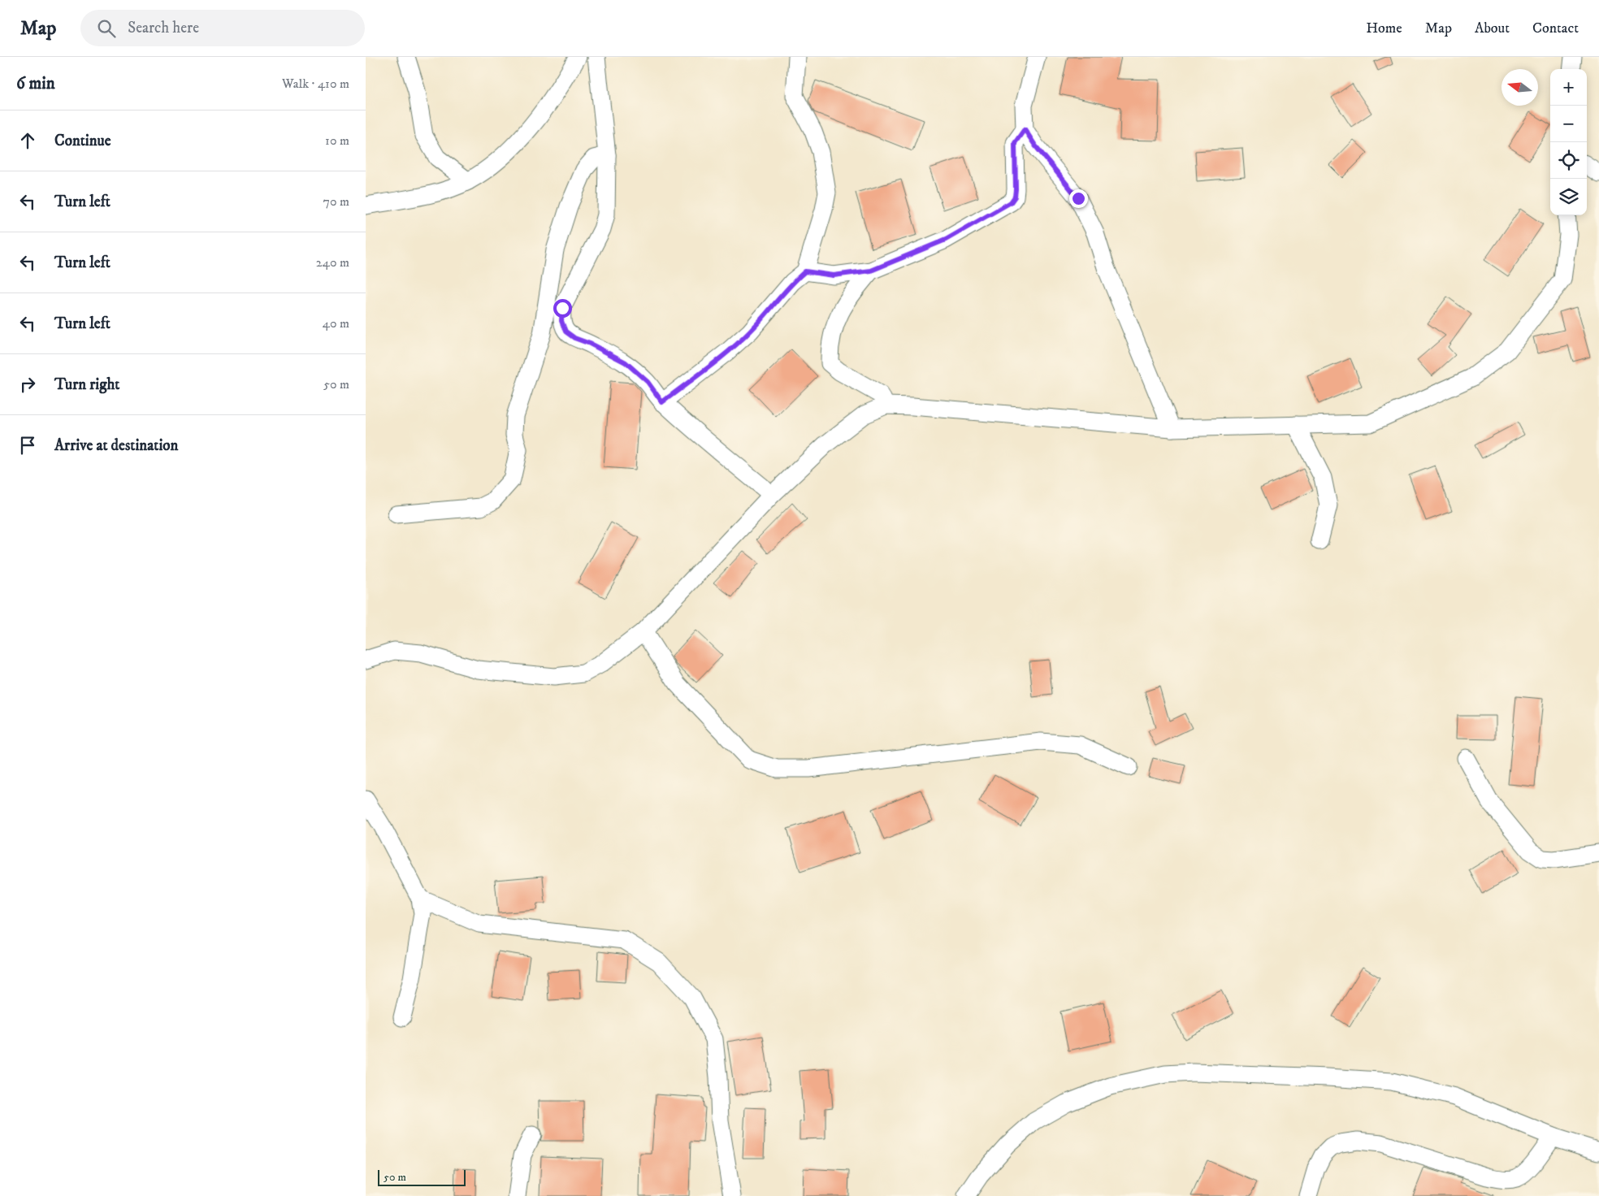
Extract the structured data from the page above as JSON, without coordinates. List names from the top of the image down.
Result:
{
  "scale_bar": "50 m",
  "north": "left",
  "page": {
    "header": "Map",
    "search": "Search here",
    "nav": [
      "Home",
      "Map",
      "About",
      "Contact"
    ],
    "heading": ["6 min", "Walk · 410 m"],
    "map_buttons": ["+", "−"],
    "list": [
      ["Continue", "10 m"],
      ["Turn left", "70 m"],
      ["Turn left", "240 m"],
      ["Turn left", "40 m"],
      ["Turn right", "50 m"],
      "Arrive at destination"
    ],
    "scale": "50 m"
  }
}
